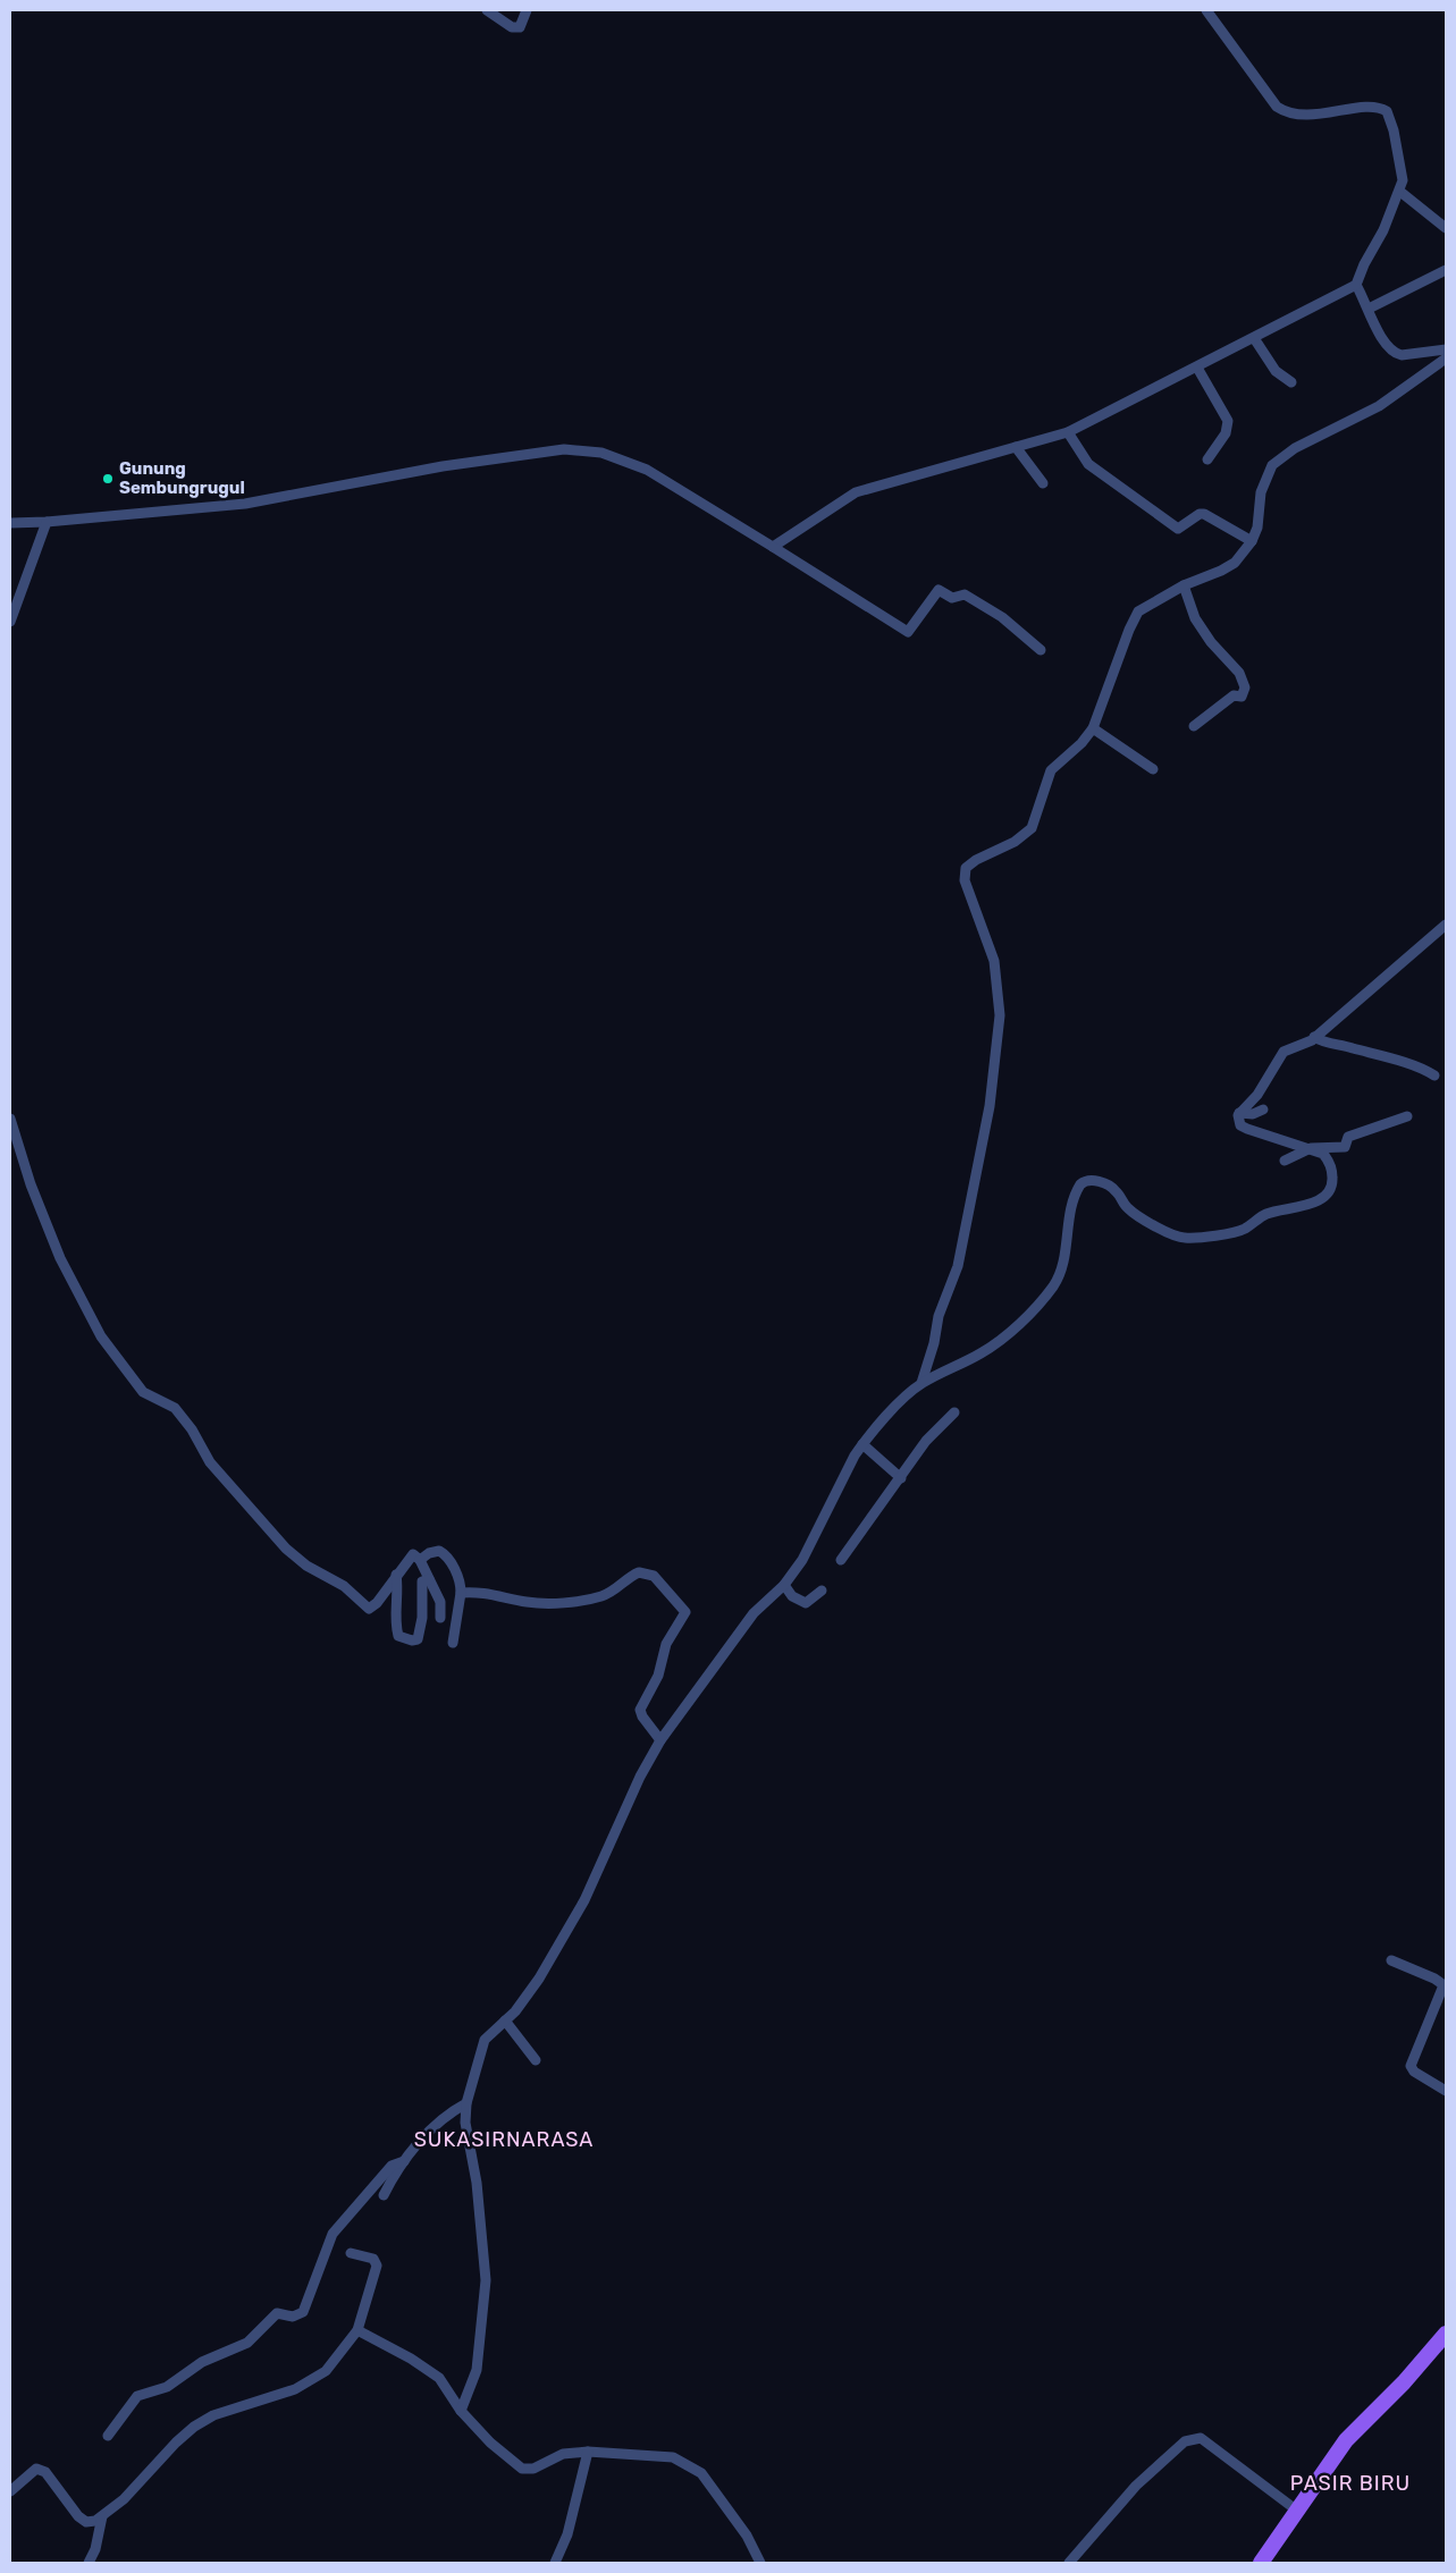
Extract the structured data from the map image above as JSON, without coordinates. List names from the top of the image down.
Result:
{
  "districts": ["SUKASIRNARASA", "PASIR BIRU"],
  "places": ["Gunung Sembungrugul"]
}
